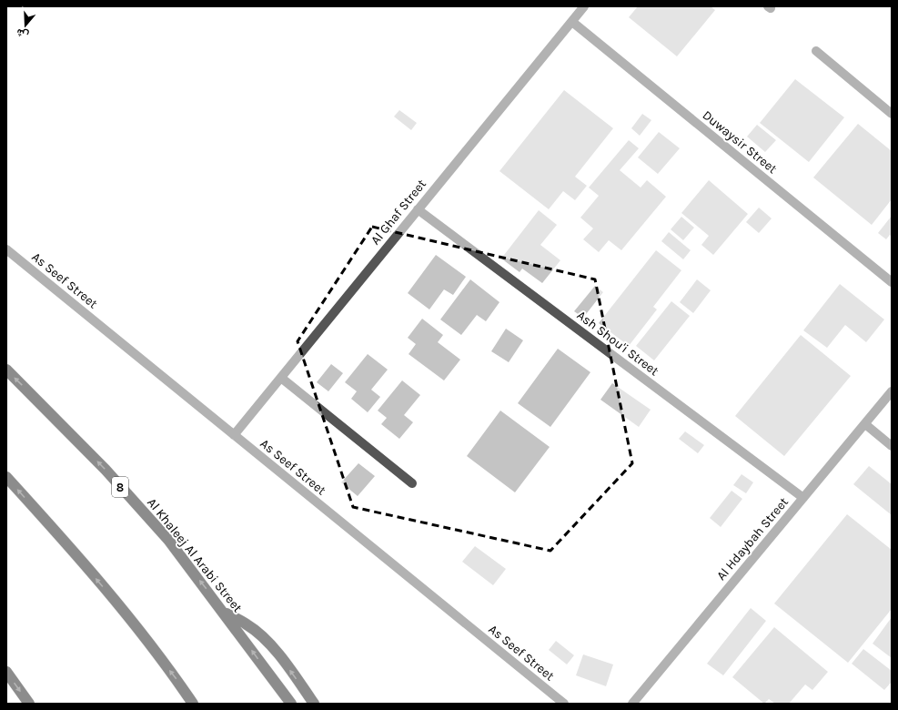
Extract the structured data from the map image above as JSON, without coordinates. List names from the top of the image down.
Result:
{
  "streets": {
    "highway": ["8", "Al Khaleej Al Arabi Street"],
    "street": [
      "Duwaysir Street",
      "Al Ghaf Street",
      "As Seef Street",
      "Ash Shou'i Street",
      "Al Hdaybah Street"
    ]
  },
  "crossings": [
    ["Duwaysir Street", "Al Ghaf Street"],
    ["Al Ghaf Street", "As Seef Street"],
    ["Al Ghaf Street", "Ash Shou'i Street"],
    ["Ash Shou'i Street", "Al Hdaybah Street"]
  ],
  "north": "bottom"
}
